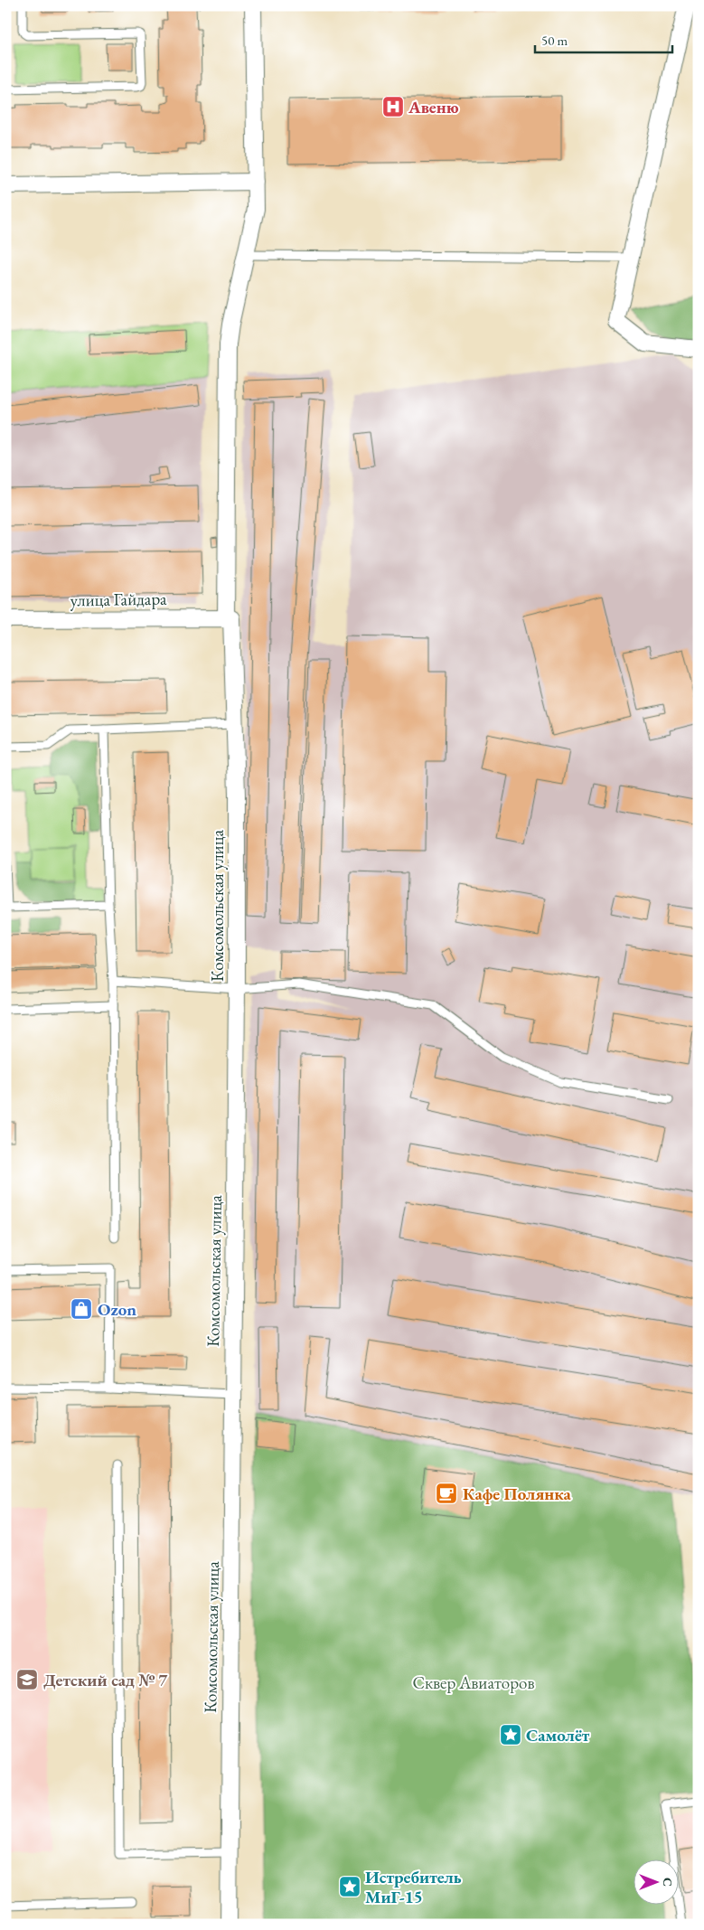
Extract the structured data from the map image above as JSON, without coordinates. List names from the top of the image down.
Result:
{
  "streets": {
    "street": ["улица Гайдара", "Комсомольская улица"]
  },
  "crossings": [
    ["улица Гайдара", "Комсомольская улица"]
  ],
  "parks": ["Сквер Авиаторов"],
  "places": {
    "hospital": ["Авеню"],
    "shop": ["Ozon"],
    "cafe": ["Кафе Полянка"],
    "school or university": ["Детский сад № 7"],
    "place": ["Самолёт", "Истребитель МиГ-15"]
  },
  "scale_bar": "50 m",
  "north": "right"
}
